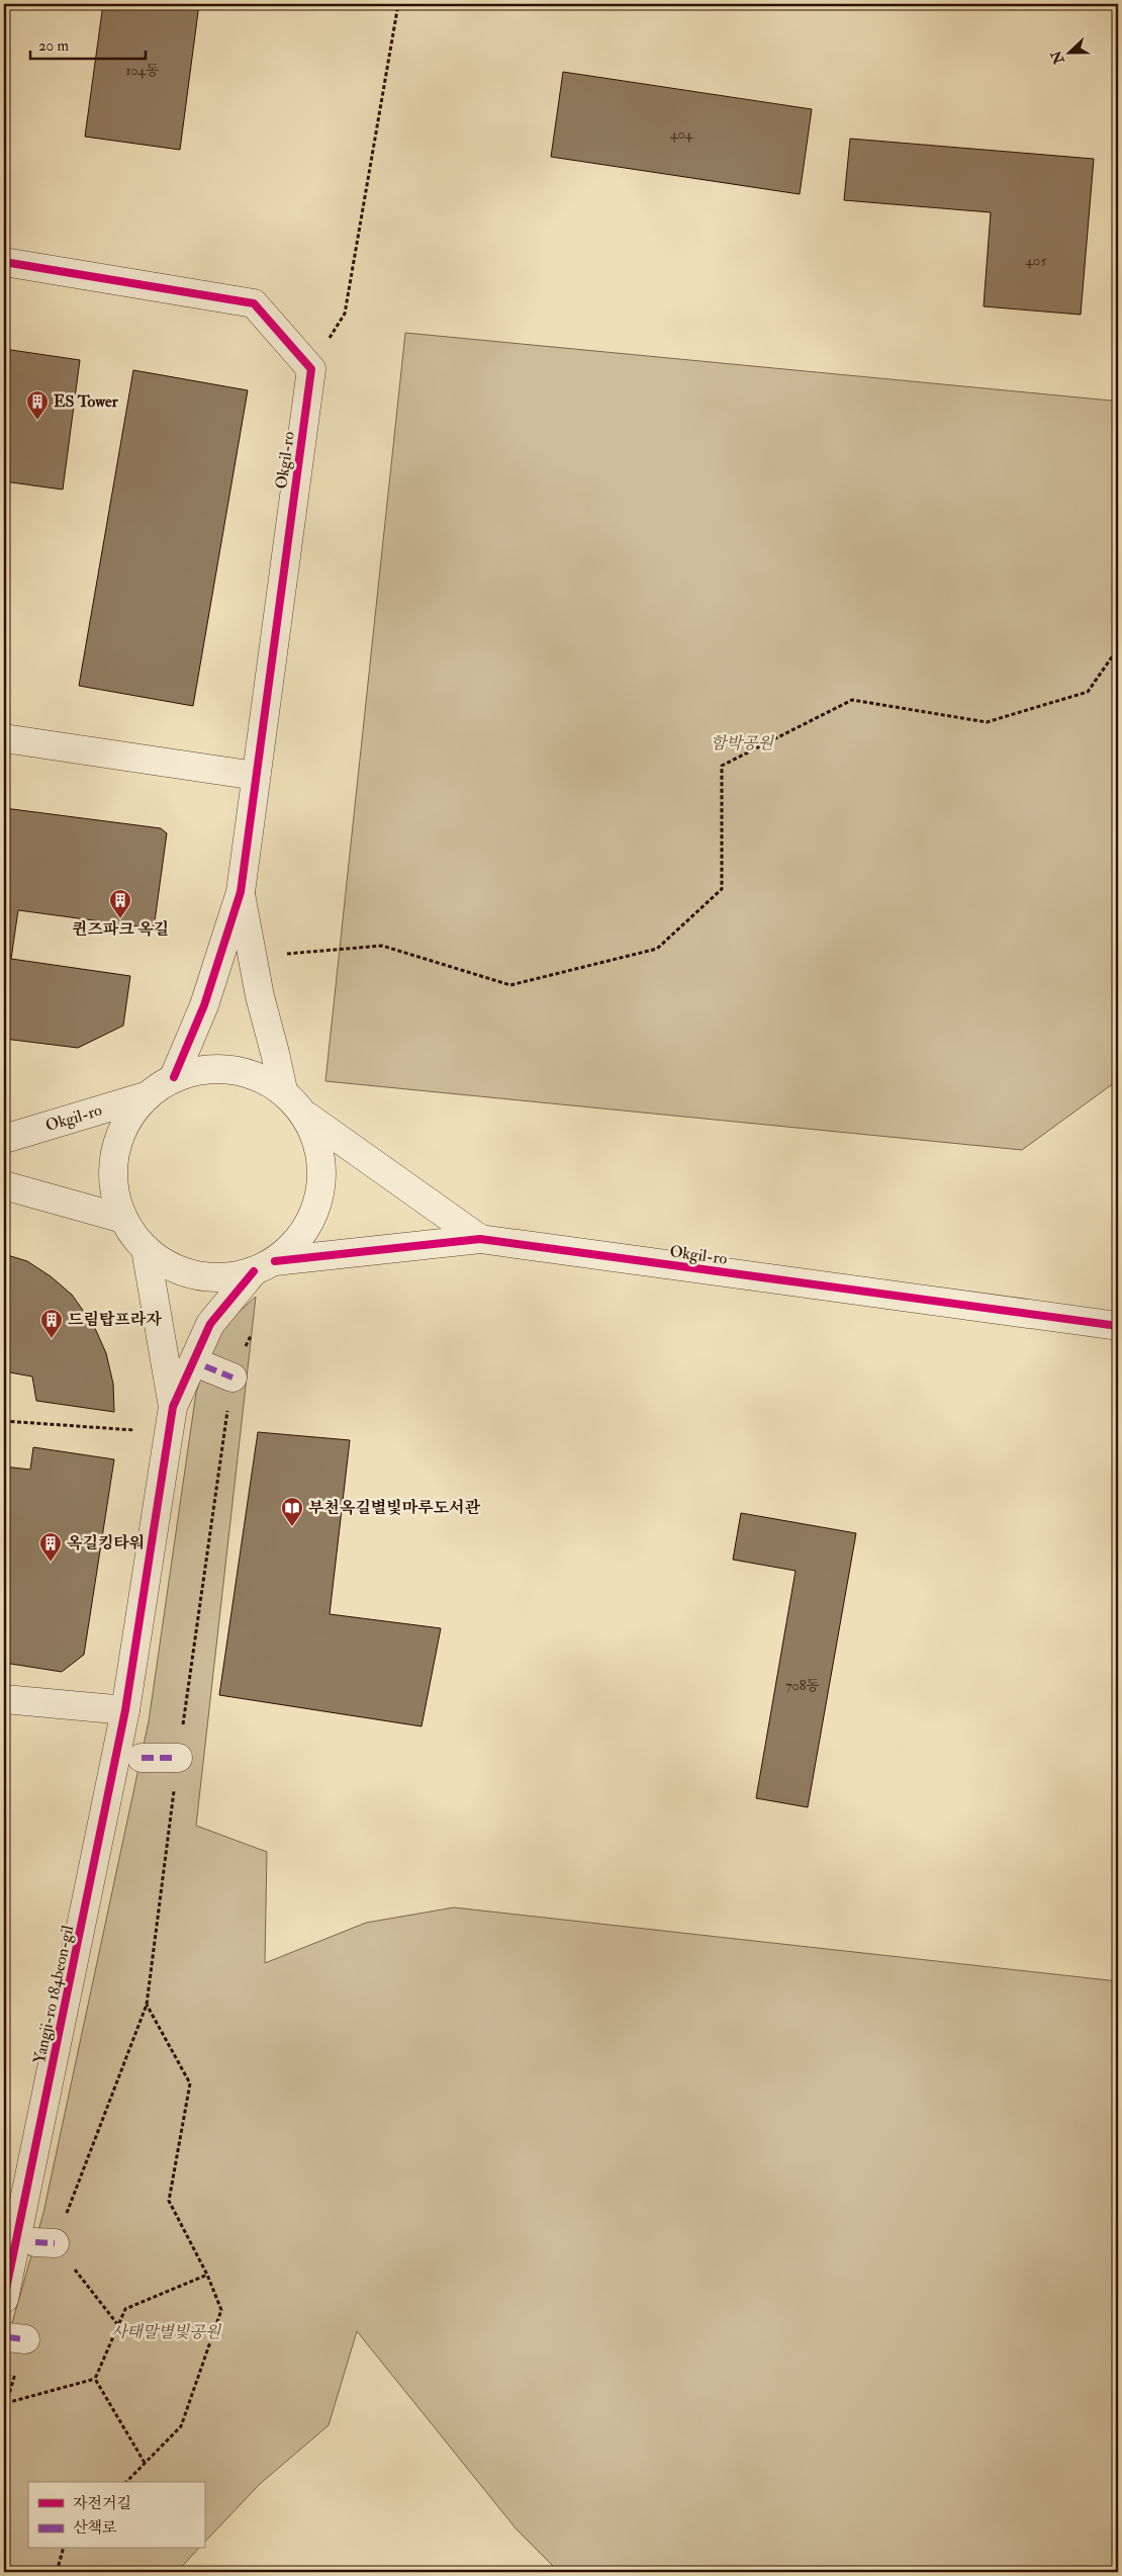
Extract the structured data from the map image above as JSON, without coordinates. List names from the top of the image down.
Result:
{
  "streets": {
    "street": ["Okgil-ro", "Yangji-ro 184beon-gil"]
  },
  "parks": ["함박공원", "사태말별빛공원"],
  "places": {
    "building": [
      "ES Tower",
      "퀸즈파크 옥길",
      "드림탑프라자",
      "옥길킹타워"
    ],
    "library": ["부천옥길별빛마루도서관"]
  },
  "house_numbers": [
    "104동",
    "404",
    "405",
    "708동"
  ],
  "legend": ["자전거길", "산책로"],
  "scale_bar": "20 m",
  "north": "left"
}
